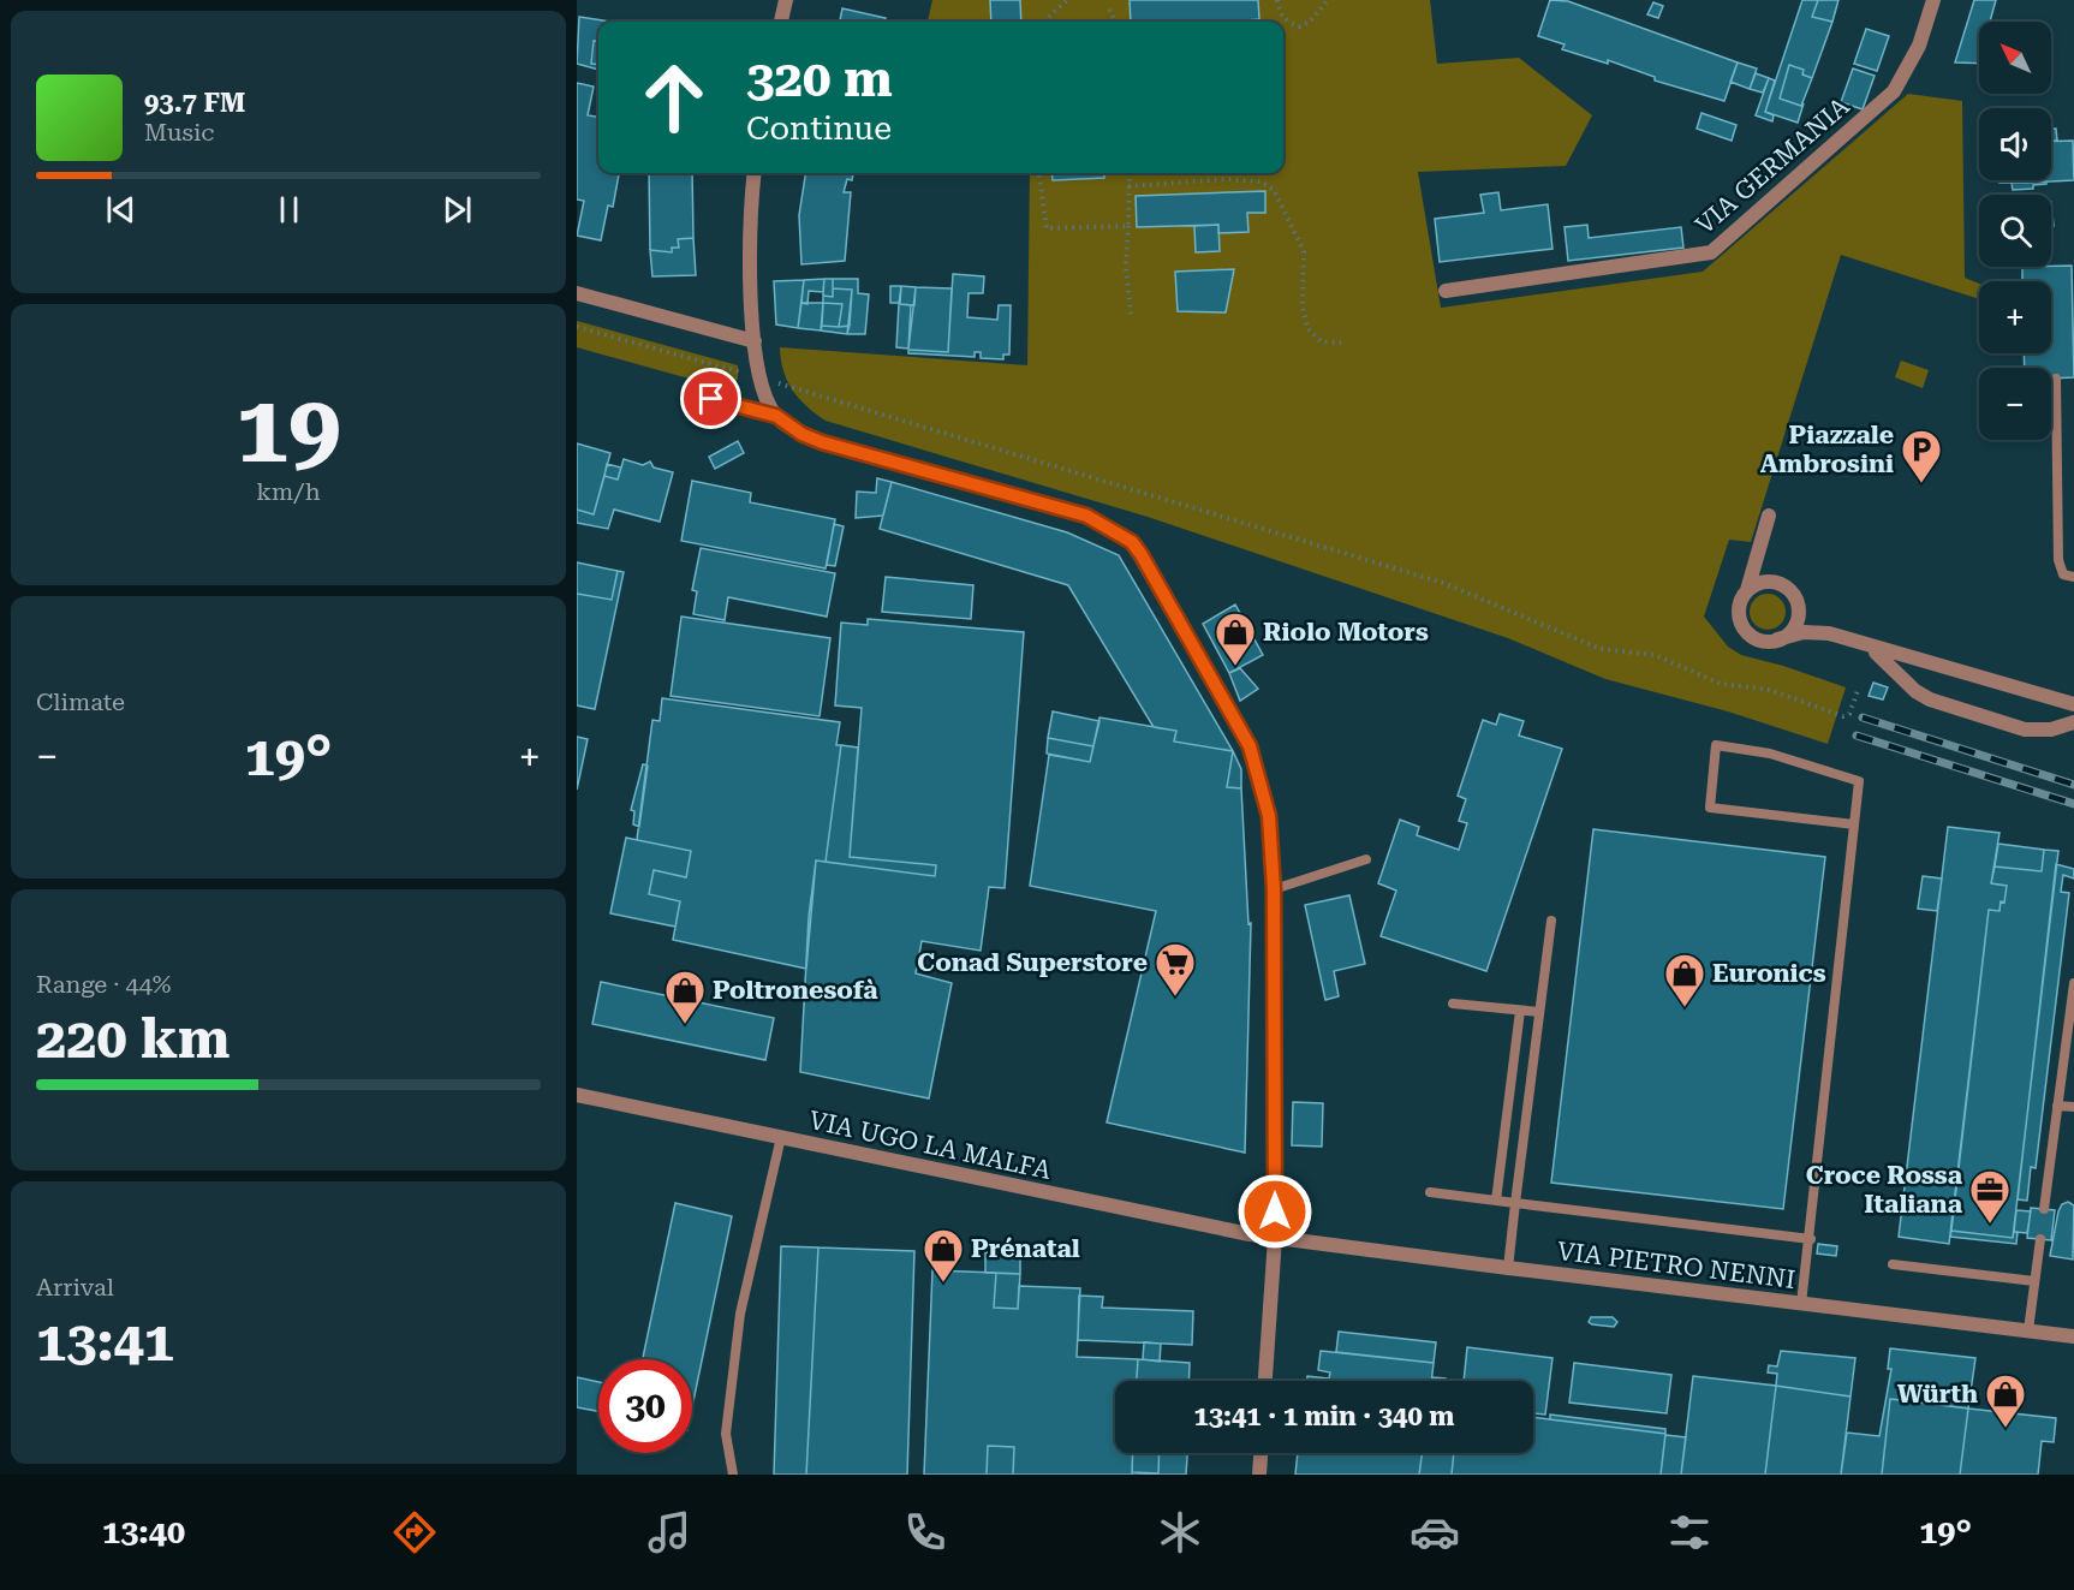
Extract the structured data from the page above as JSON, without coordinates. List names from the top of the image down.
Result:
{
  "streets": {
    "street": ["VIA GERMANIA", "VIA UGO LA MALFA", "VIA PIETRO NENNI"]
  },
  "crossings": [
    ["VIA UGO LA MALFA", "VIA PIETRO NENNI"]
  ],
  "places": {
    "parking": ["Piazzale Ambrosini"],
    "shop": [
      "Riolo Motors",
      "Euronics",
      "Poltronesofà",
      "Prénatal",
      "Würth"
    ],
    "supermarket": ["Conad Superstore"],
    "office": ["Croce Rossa Italiana"]
  },
  "north": "top left",
  "page": {
    "map_buttons": ["+", "−"],
    "turn": ["320 m", "Continue"],
    "song": ["93.7 FM", "Music"],
    "tile": [
      ["19", "km/h"],
      "Climate",
      ["Range · 44%", "220 km"],
      ["Arrival", "13:41"]
    ],
    "heat": ["−", "19°", "+"],
    "limit": "30",
    "trip": "13:41 · 1 min · 340 m",
    "tabs": ["13:40", "19°"]
  }
}
